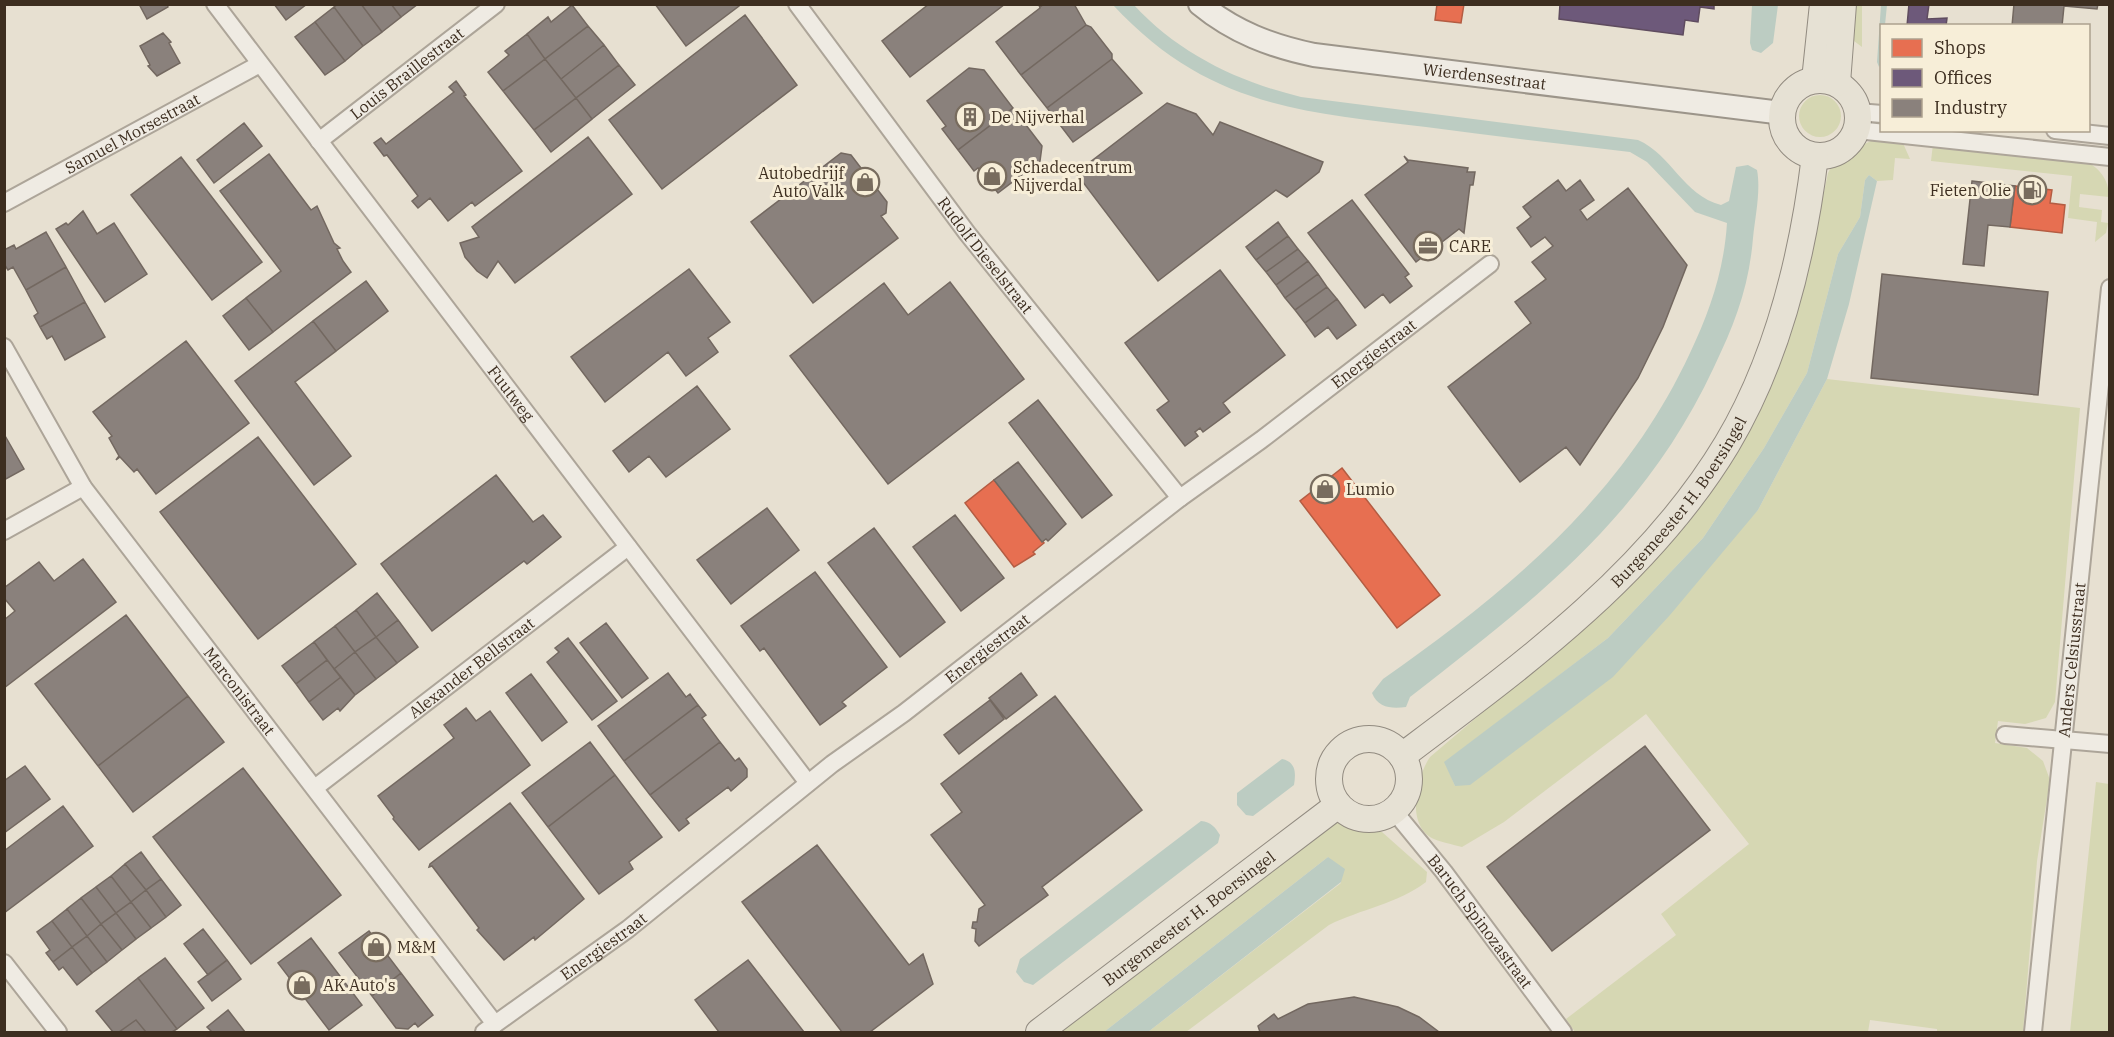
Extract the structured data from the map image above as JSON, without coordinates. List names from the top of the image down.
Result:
{
  "streets": {
    "main road": ["Burgemeester H. Boersingel"],
    "street": [
      "Louis Braillestraat",
      "Wierdensestraat",
      "Samuel Morsestraat",
      "Rudolf Dieselstraat",
      "Energiestraat",
      "Fuutweg",
      "Anders Celsiusstraat",
      "Alexander Bellstraat",
      "Marconistraat",
      "Baruch Spinozastraat"
    ]
  },
  "crossings": [
    ["Louis Braillestraat", "Fuutweg"],
    ["Wierdensestraat", "Burgemeester H. Boersingel"],
    ["Samuel Morsestraat", "Fuutweg"],
    ["Rudolf Dieselstraat", "Energiestraat"],
    ["Energiestraat", "Fuutweg"],
    ["Energiestraat", "Marconistraat"],
    ["Fuutweg", "Alexander Bellstraat"],
    ["Burgemeester H. Boersingel", "Baruch Spinozastraat"],
    ["Alexander Bellstraat", "Marconistraat"]
  ],
  "places": {
    "building": ["De Nijverhal"],
    "shop": [
      "Schadecentrum Nijverdal",
      "Autobedrijf Auto Valk",
      "Lumio",
      "M&M",
      "AK Auto's"
    ],
    "fuel station": ["Fieten Olie"],
    "office": ["CARE"]
  },
  "legend": ["Shops", "Offices", "Industry"]
}
